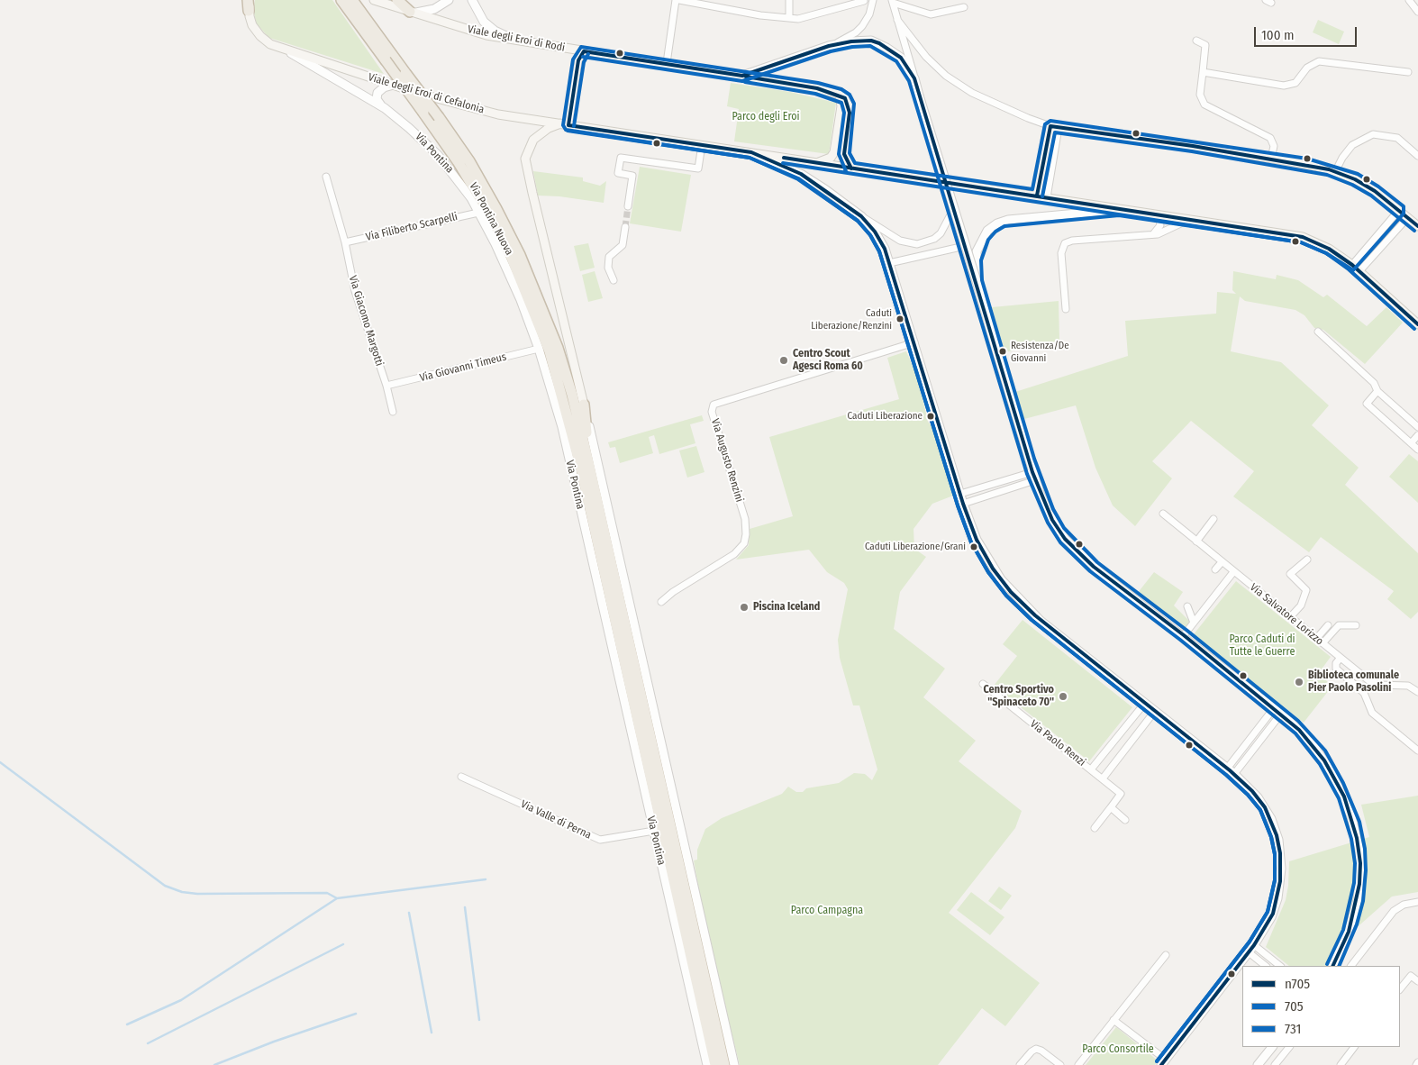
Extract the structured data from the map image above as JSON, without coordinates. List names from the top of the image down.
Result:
{
  "streets": {
    "highway": ["Via Pontina", "Via Pontina Nuova"],
    "main road": ["Viale degli Eroi di Rodi", "Viale degli Eroi di Cefalonia"],
    "street": [
      "Via Filiberto Scarpelli",
      "Via Giacomo Margotti",
      "Via Giovanni Timeus",
      "Via Augusto Renzini",
      "Via Salvatore Lorizzo",
      "Via Paolo Renzi",
      "Via Valle di Perna"
    ]
  },
  "crossings": [
    ["Viale degli Eroi di Cefalonia", "Via Pontina"],
    ["Via Pontina", "Via Pontina Nuova"],
    ["Via Pontina", "Via Filiberto Scarpelli"],
    ["Via Pontina", "Via Giovanni Timeus"],
    ["Via Pontina", "Via Valle di Perna"],
    ["Via Filiberto Scarpelli", "Via Giacomo Margotti"],
    ["Via Giacomo Margotti", "Via Giovanni Timeus"]
  ],
  "parks": [
    "Parco degli Eroi",
    "Parco Caduti di Tutte le Guerre",
    "Parco Campagna",
    "Parco Consortile"
  ],
  "places": [
    "Caduti Liberazione/Renzini",
    "Resistenza/De Giovanni",
    "Centro Scout Agesci Roma 60",
    "Caduti Liberazione",
    "Caduti Liberazione/Grani",
    "Piscina Iceland",
    "Biblioteca comunale Pier Paolo Pasolini",
    "Centro Sportivo \"Spinaceto 70\""
  ],
  "lines": ["transit line n705", "transit line 705", "transit line 731"],
  "legend": ["n705", "705", "731"],
  "scale_bar": "100 m"
}
